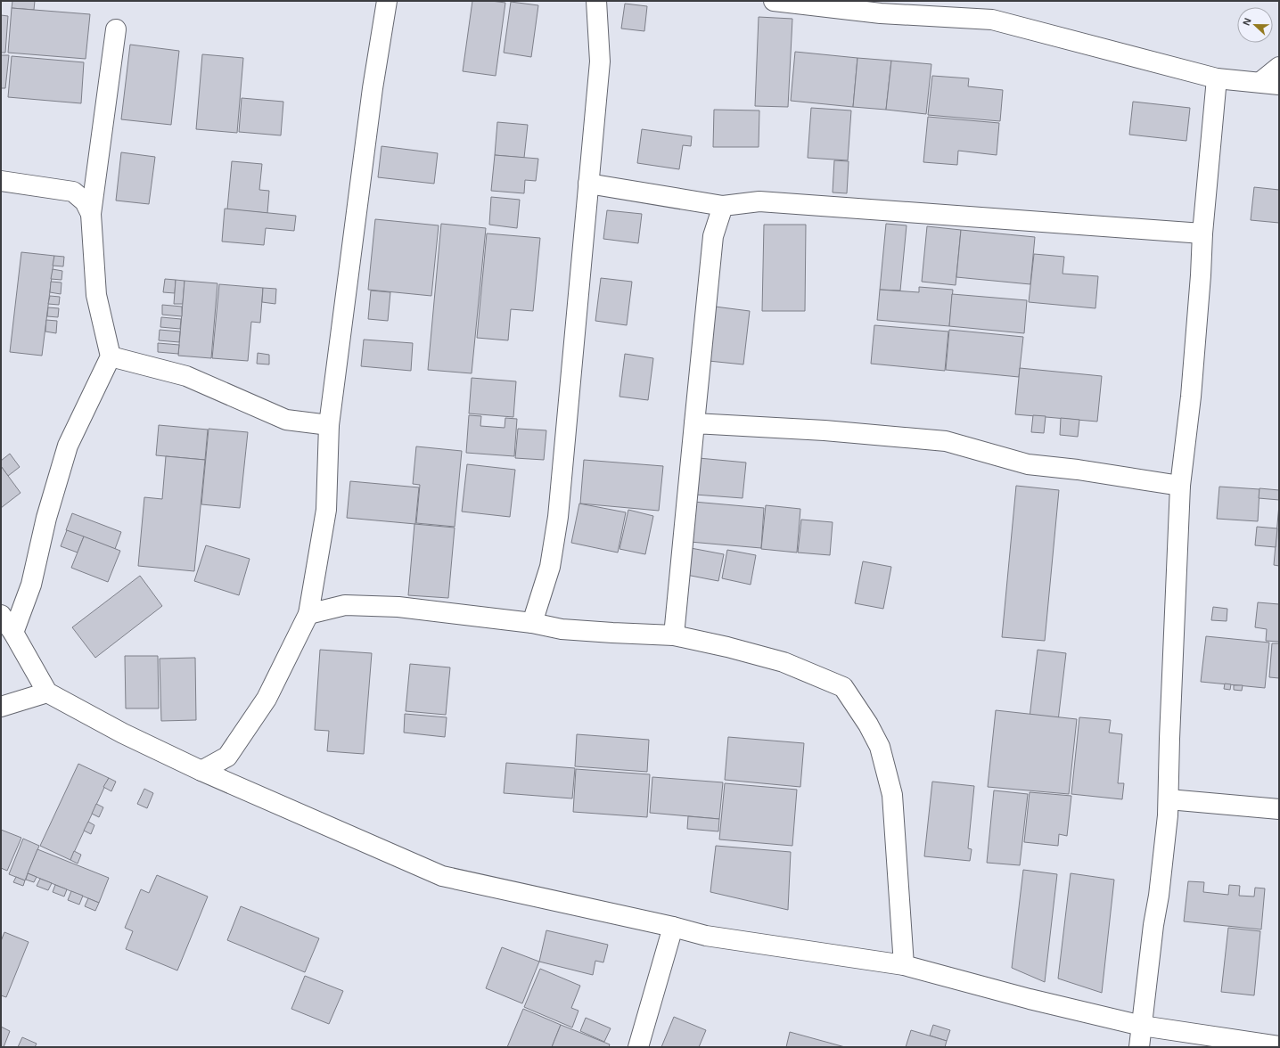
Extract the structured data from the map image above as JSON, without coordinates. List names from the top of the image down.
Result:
{
  "north": "left"
}
